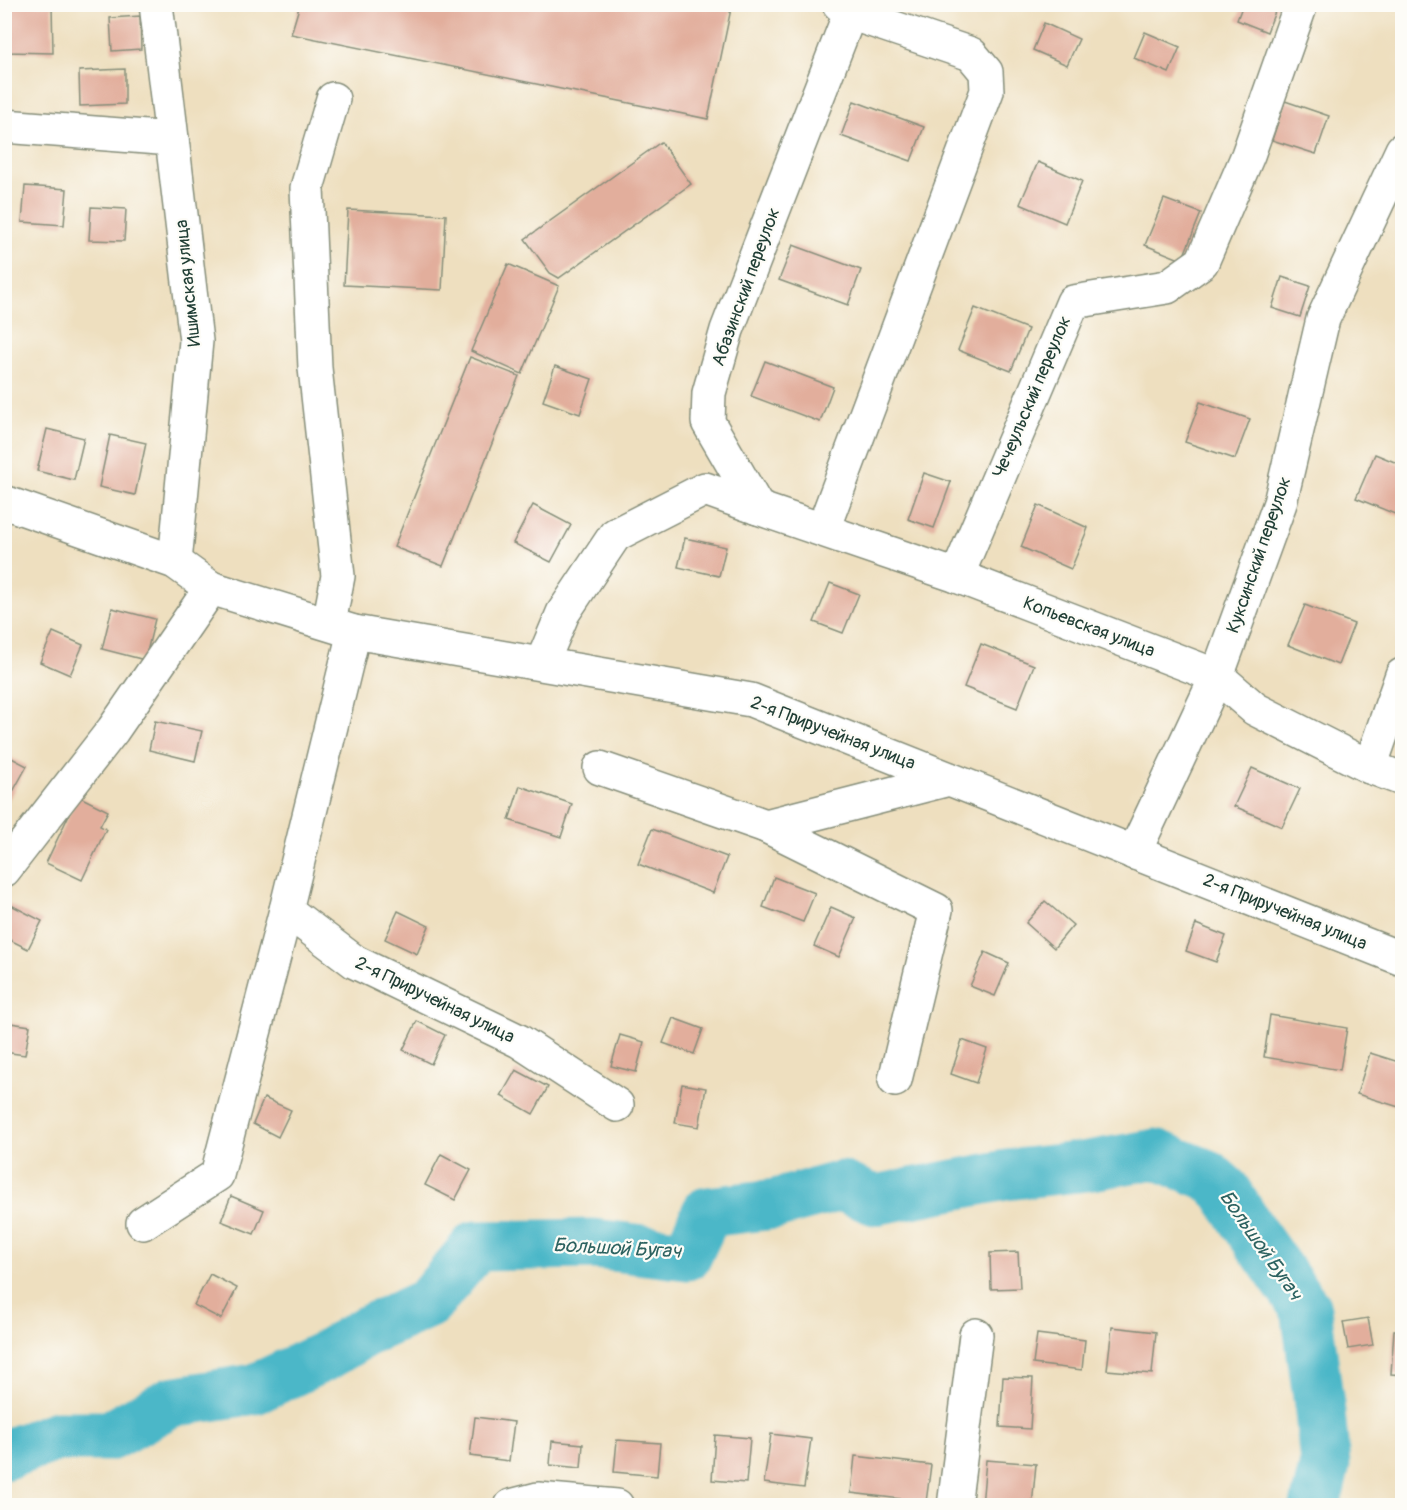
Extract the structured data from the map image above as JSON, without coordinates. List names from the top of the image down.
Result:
{
  "streets": {
    "street": [
      "Ишимская улица",
      "Абазинский переулок",
      "Чечеульский переулок",
      "Куксинский переулок",
      "Копьевская улица",
      "2-я Приручейная улица"
    ]
  },
  "crossings": [
    ["Ишимская улица", "2-я Приручейная улица"],
    ["Абазинский переулок", "Копьевская улица"],
    ["Чечеульский переулок", "Копьевская улица"],
    ["Куксинский переулок", "Копьевская улица"],
    ["Куксинский переулок", "2-я Приручейная улица"]
  ],
  "water": ["Большой Бугач"]
}
